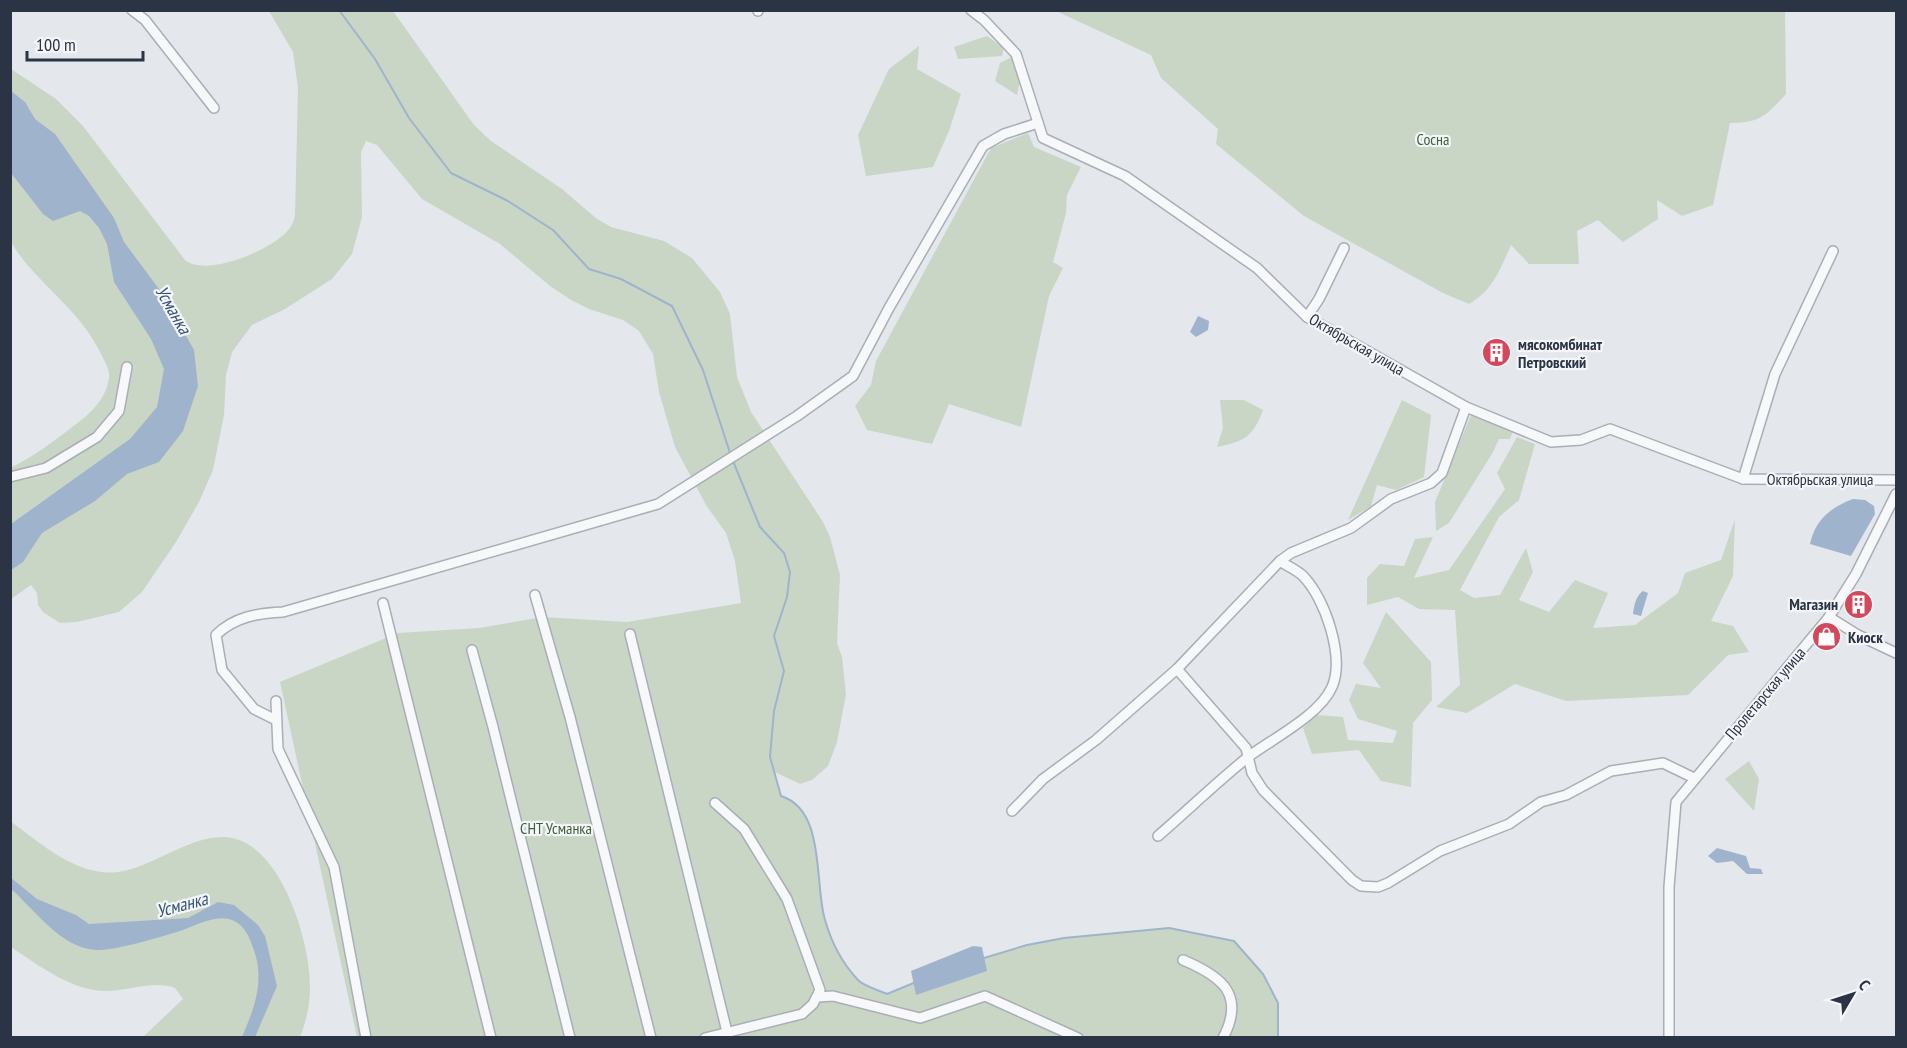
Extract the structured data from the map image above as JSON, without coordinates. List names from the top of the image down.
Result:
{
  "streets": {
    "street": ["Октябрьская улица", "Пролетарская улица"]
  },
  "water": ["Усманка"],
  "parks": ["Сосна", "СНТ Усманка"],
  "places": {
    "building": ["мясокомбинат Петровский", "Магазин"],
    "shop": ["Киоск"]
  },
  "scale_bar": "100 m",
  "north": "top right"
}
